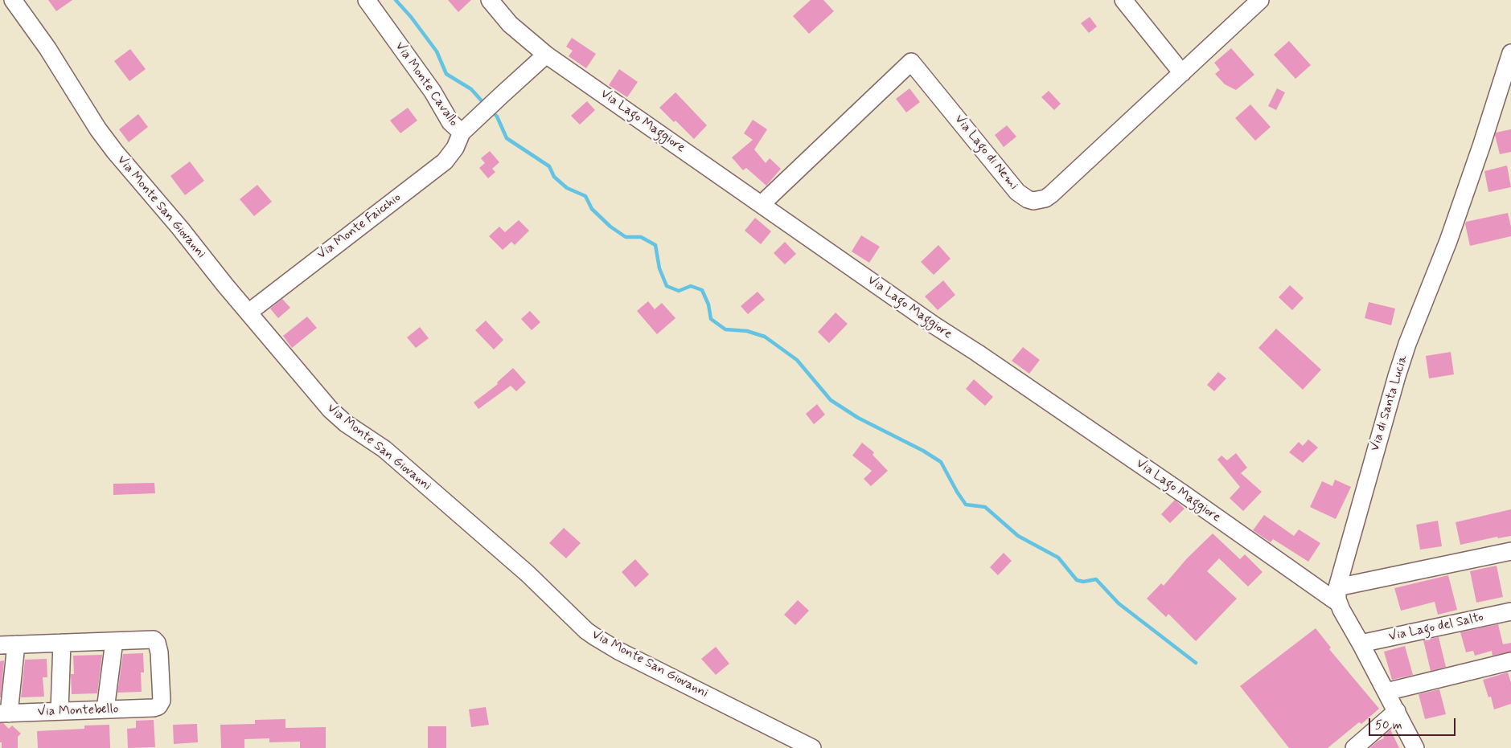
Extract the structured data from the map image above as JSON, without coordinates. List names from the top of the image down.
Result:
{
  "streets": {
    "street": [
      "Via Monte Cavallo",
      "Via Lago Maggiore",
      "Via Lago di Nemi",
      "Via Monte San Giovanni",
      "Via Monte Faicchio",
      "Via di Santa Lucia",
      "Via Lago del Salto",
      "Via Montebello"
    ]
  },
  "crossings": [
    ["Via Monte Cavallo", "Via Lago Maggiore"],
    ["Via Monte Cavallo", "Via Monte Faicchio"],
    ["Via Lago Maggiore", "Via Lago di Nemi"],
    ["Via Lago Maggiore", "Via di Santa Lucia"],
    ["Via Monte San Giovanni", "Via Monte Faicchio"]
  ],
  "scale_bar": "50 m"
}
